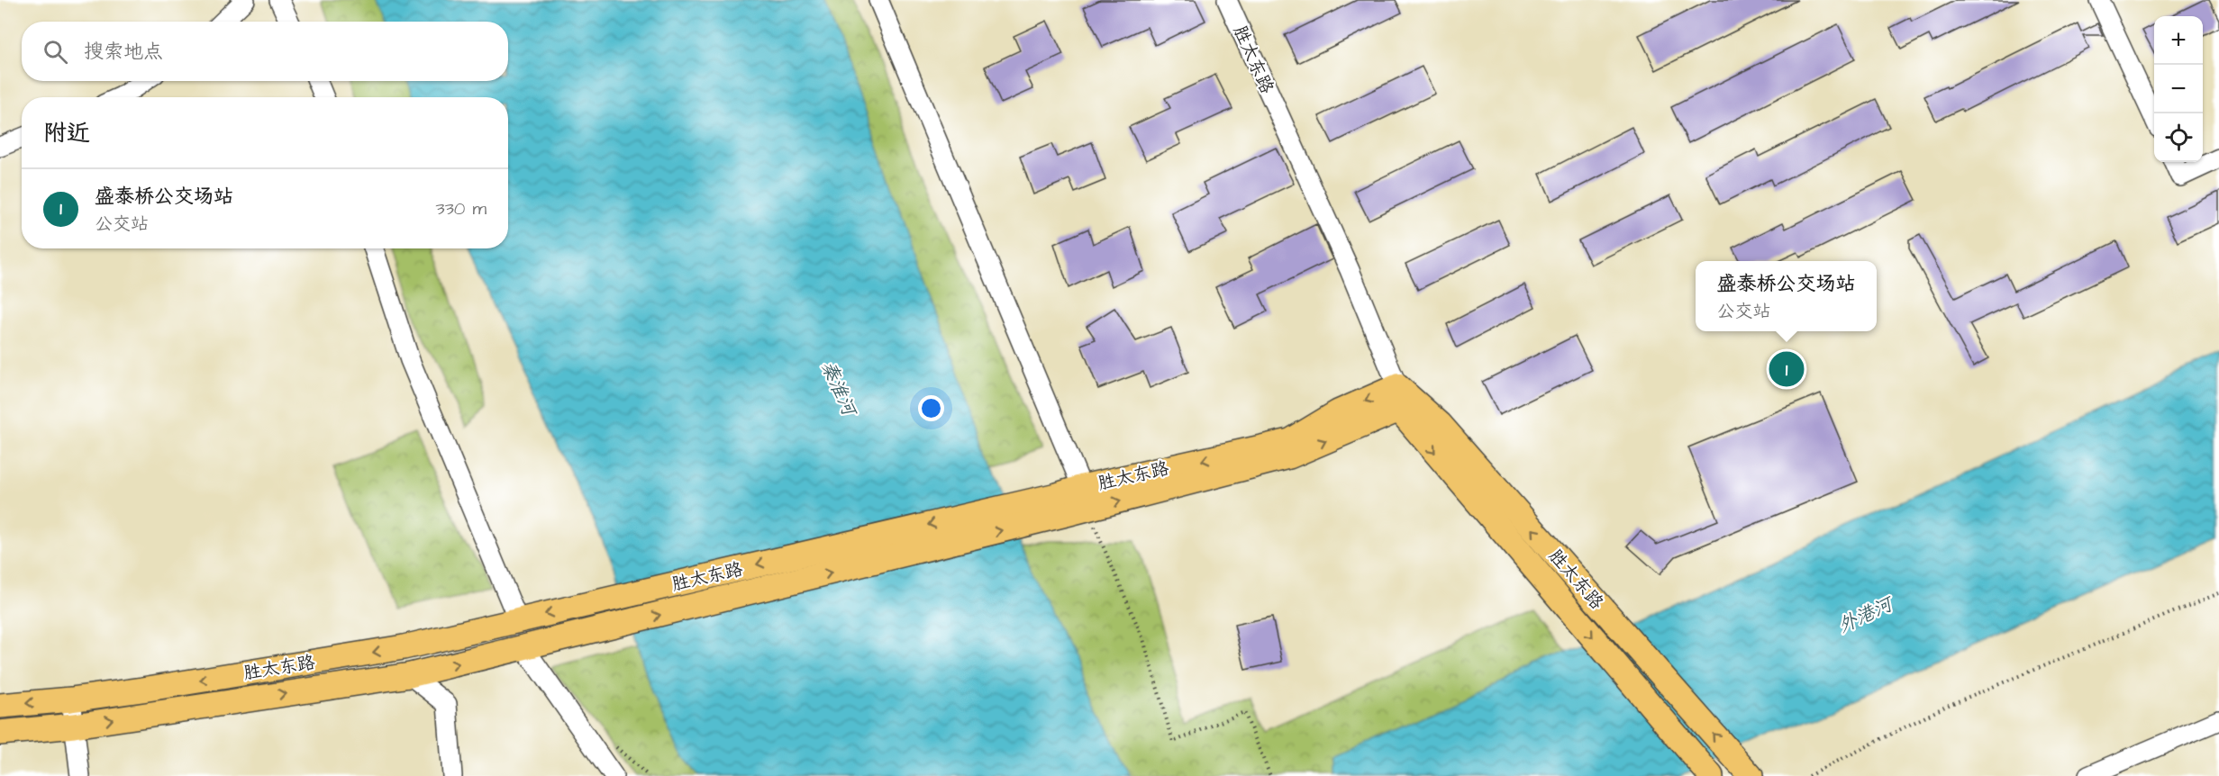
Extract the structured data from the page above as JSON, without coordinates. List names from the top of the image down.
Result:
{
  "streets": {
    "main road": ["胜太东路"]
  },
  "water": ["秦淮河", "外港河"],
  "page": {
    "map_buttons": ["+", "−"],
    "search": "搜索地点",
    "heading": "附近",
    "list": [
      {
        "mark": "1",
        "name": "盛泰桥公交场站",
        "note": "公交站",
        "value": "330 m"
      }
    ],
    "popup": ["盛泰桥公交场站", "公交站"],
    "pins": "1"
  }
}
